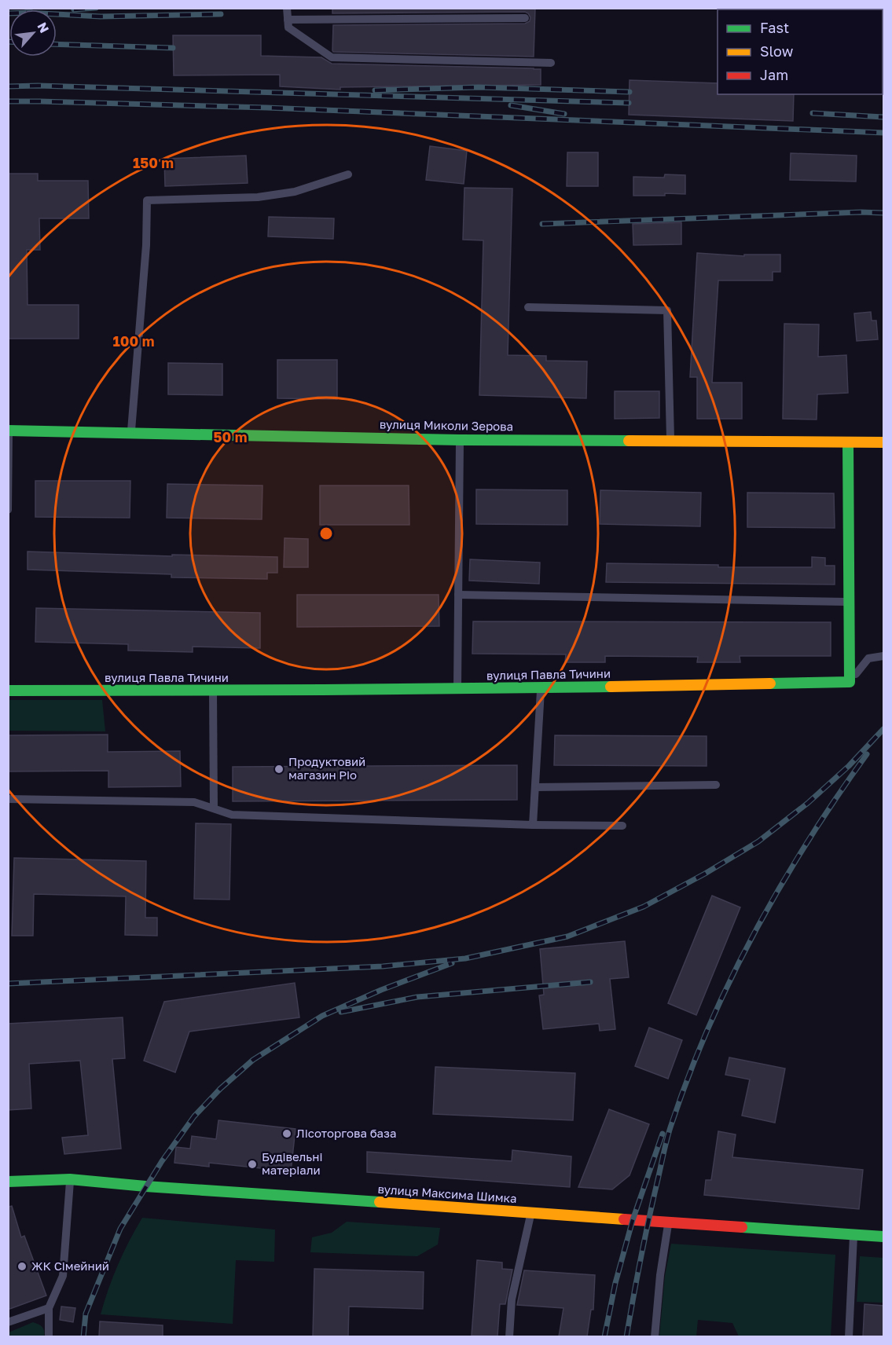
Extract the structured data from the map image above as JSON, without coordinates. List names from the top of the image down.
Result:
{
  "streets": {
    "street": ["вулиця Миколи Зерова", "вулиця Павла Тичини", "вулиця Максима Шимка"]
  },
  "places": [
    "Продуктовий магазин Ріо",
    "Лісоторгова база",
    "Будівельні матеріали",
    "ЖК Сімейний"
  ],
  "legend": ["Fast", "Slow", "Jam"],
  "north": "top right",
  "rings": ["150 m", "100 m", "50 m"]
}
